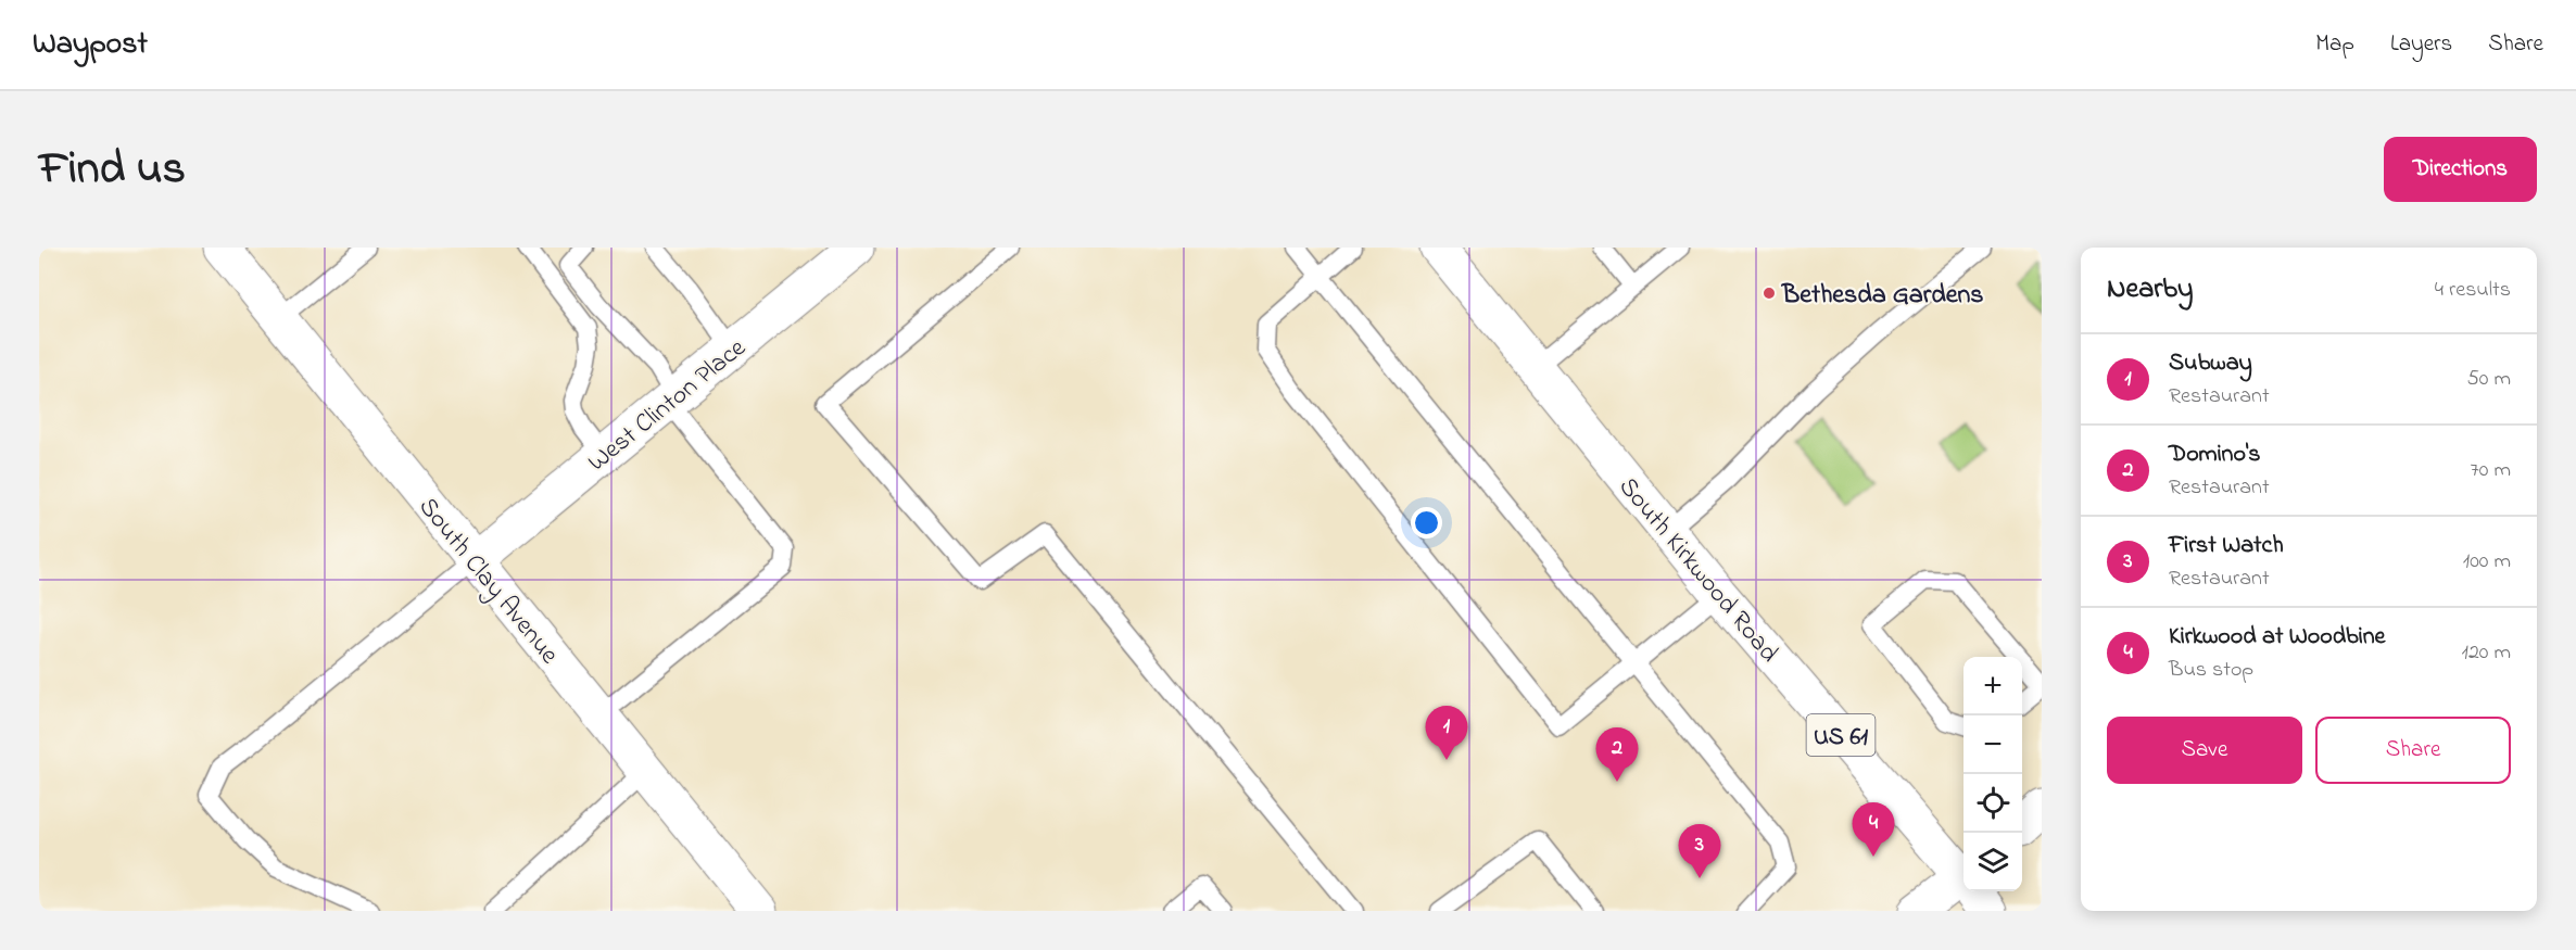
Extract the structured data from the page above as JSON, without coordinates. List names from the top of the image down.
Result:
{
  "streets": {
    "street": [
      "West Clinton Place",
      "South Kirkwood Road",
      "South Clay Avenue",
      "US 61"
    ]
  },
  "crossings": [
    ["West Clinton Place", "South Clay Avenue"]
  ],
  "places": ["Bethesda Gardens"],
  "page": {
    "header": "Waypost",
    "nav": ["Map", "Layers", "Share"],
    "title": "Find us",
    "buttons": [
      "Directions",
      ["Save", "Share"]
    ],
    "heading": ["Nearby", "4 results"],
    "list": [
      {
        "mark": "1",
        "name": "Subway",
        "note": "Restaurant",
        "value": "50 m"
      },
      {
        "mark": "2",
        "name": "Domino's",
        "note": "Restaurant",
        "value": "70 m"
      },
      {
        "mark": "3",
        "name": "First Watch",
        "note": "Restaurant",
        "value": "100 m"
      },
      {
        "mark": "4",
        "name": "Kirkwood at Woodbine",
        "note": "Bus stop",
        "value": "120 m"
      }
    ],
    "map_buttons": ["+", "−"],
    "pins": [
      "1",
      "2",
      "4",
      "3"
    ]
  }
}
